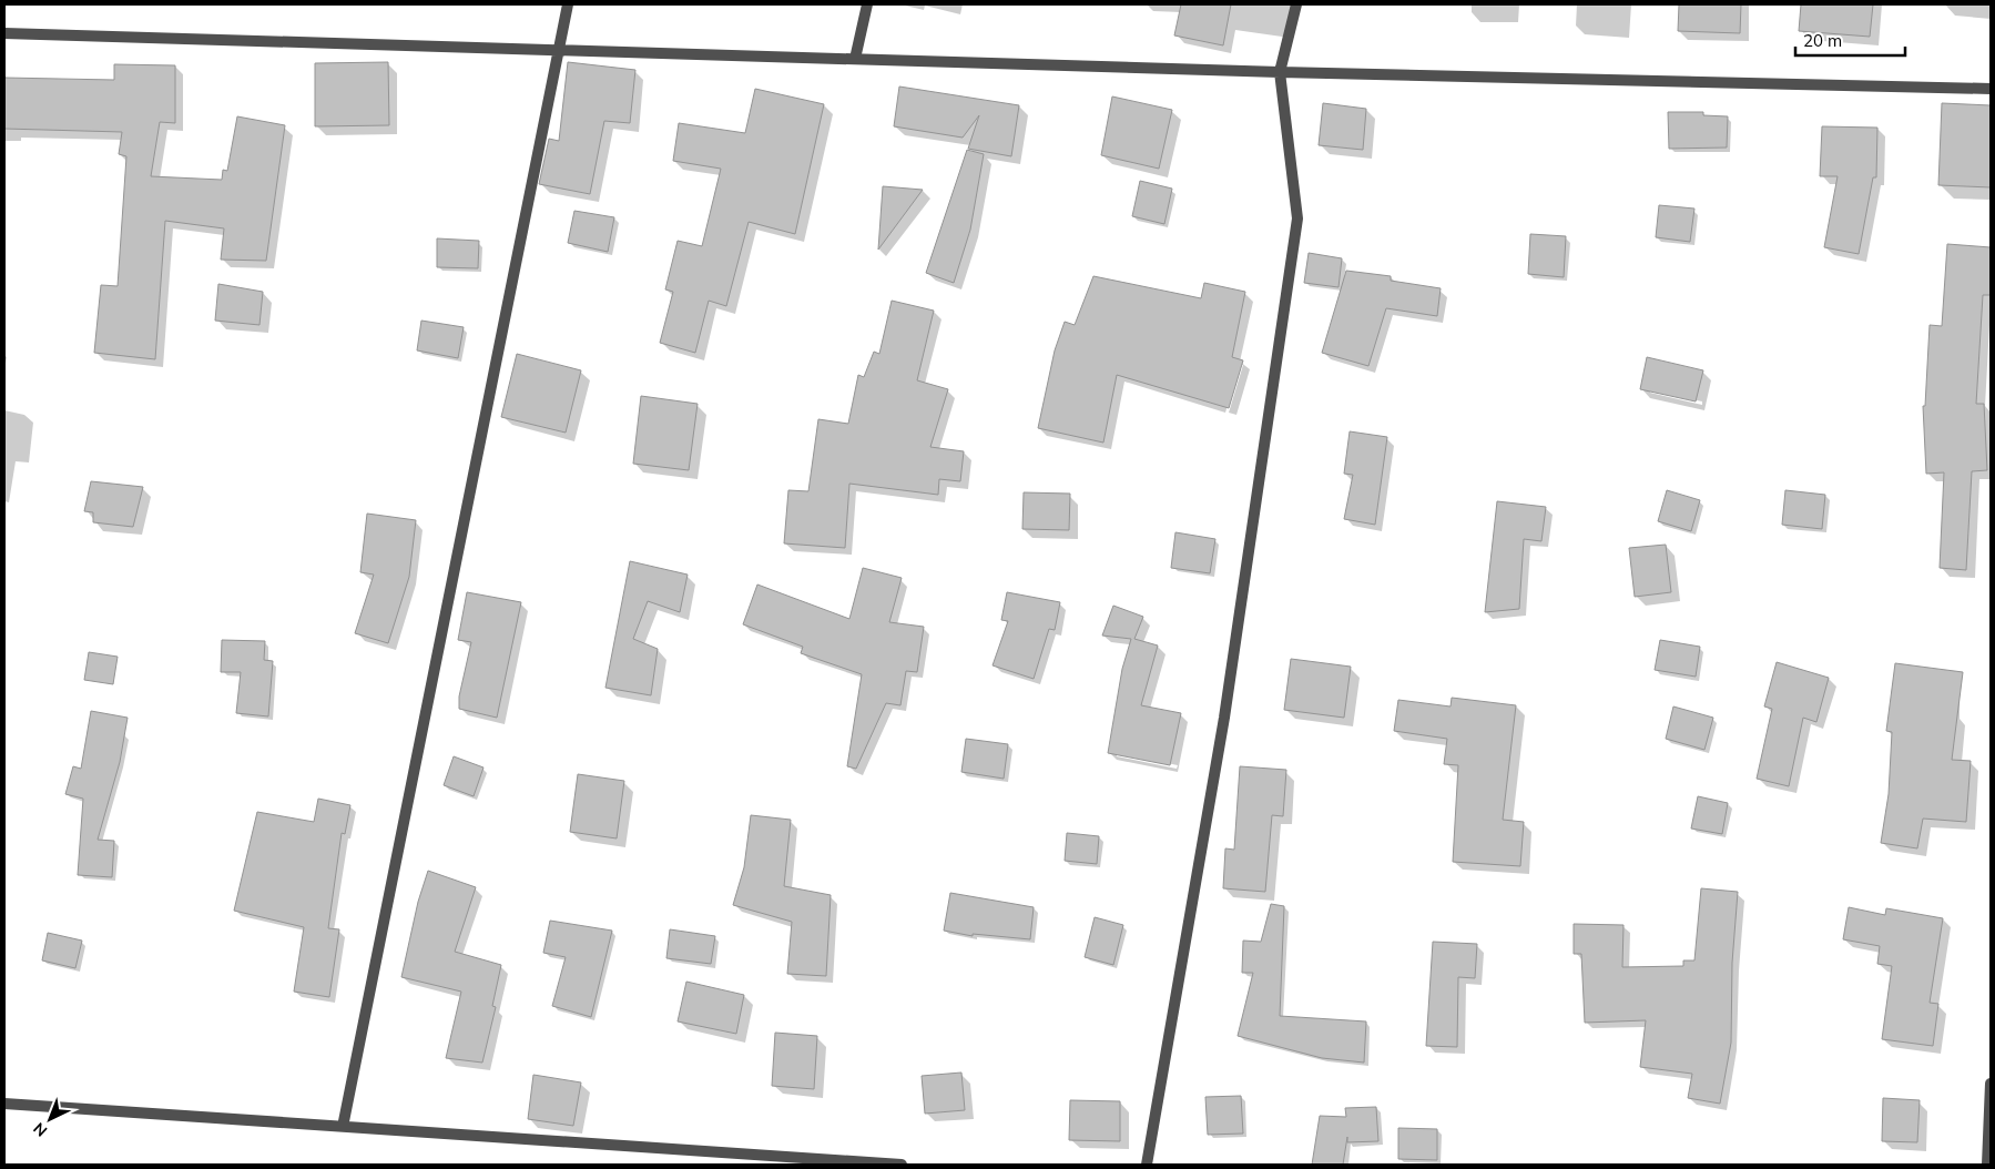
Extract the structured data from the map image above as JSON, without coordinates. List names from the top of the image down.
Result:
{
  "scale_bar": "20 m",
  "north": "bottom left"
}
